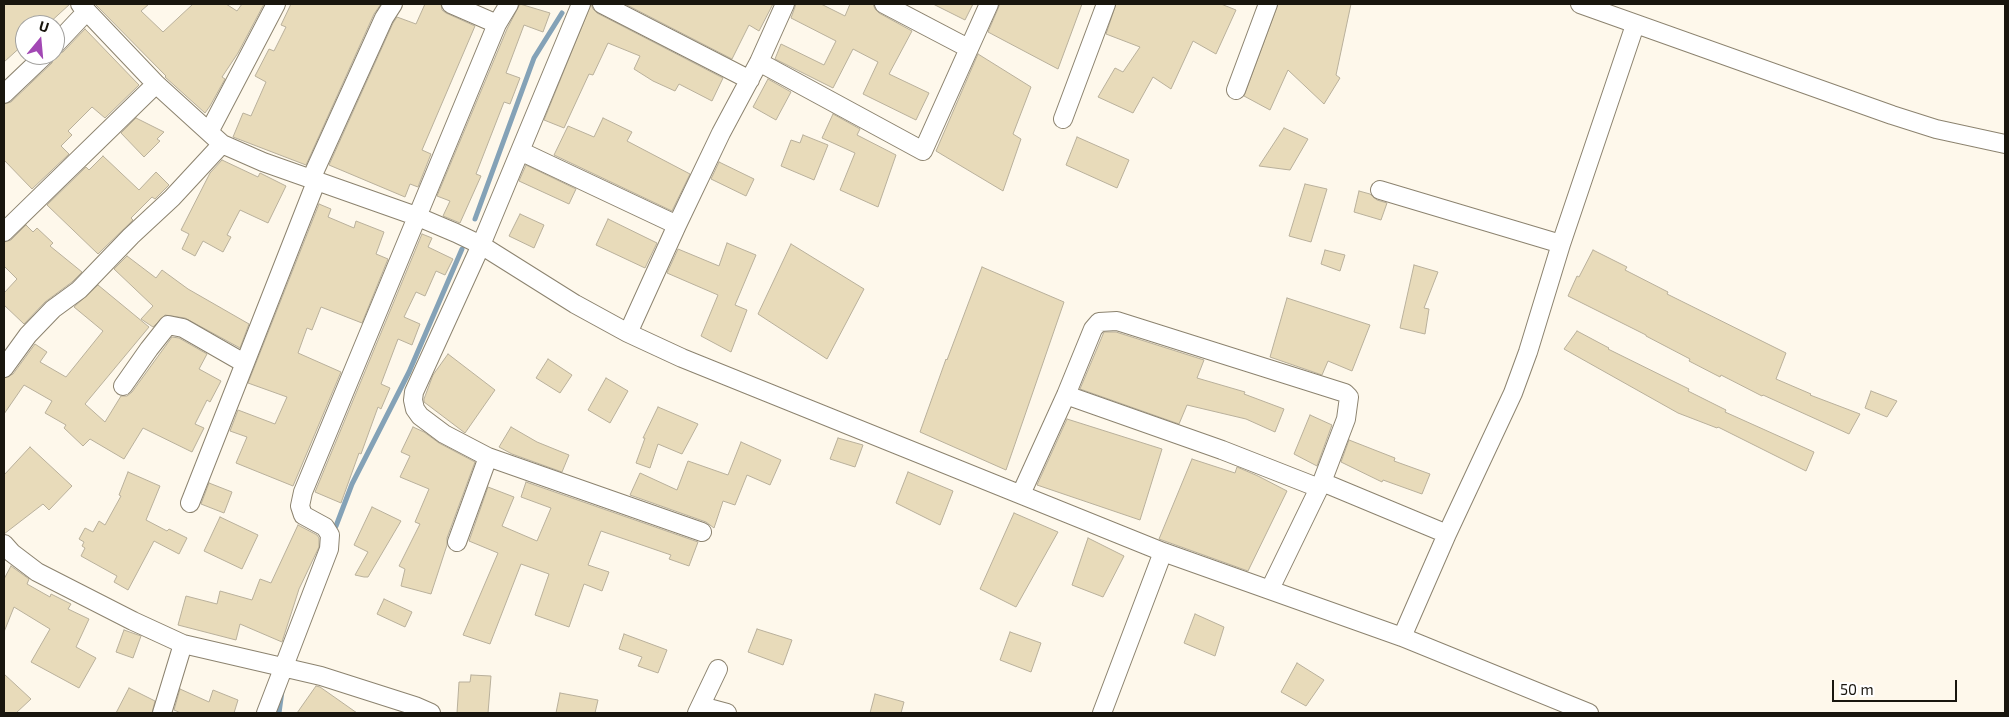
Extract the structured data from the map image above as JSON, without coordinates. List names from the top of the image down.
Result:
{
  "scale_bar": "50 m",
  "north": "top"
}
